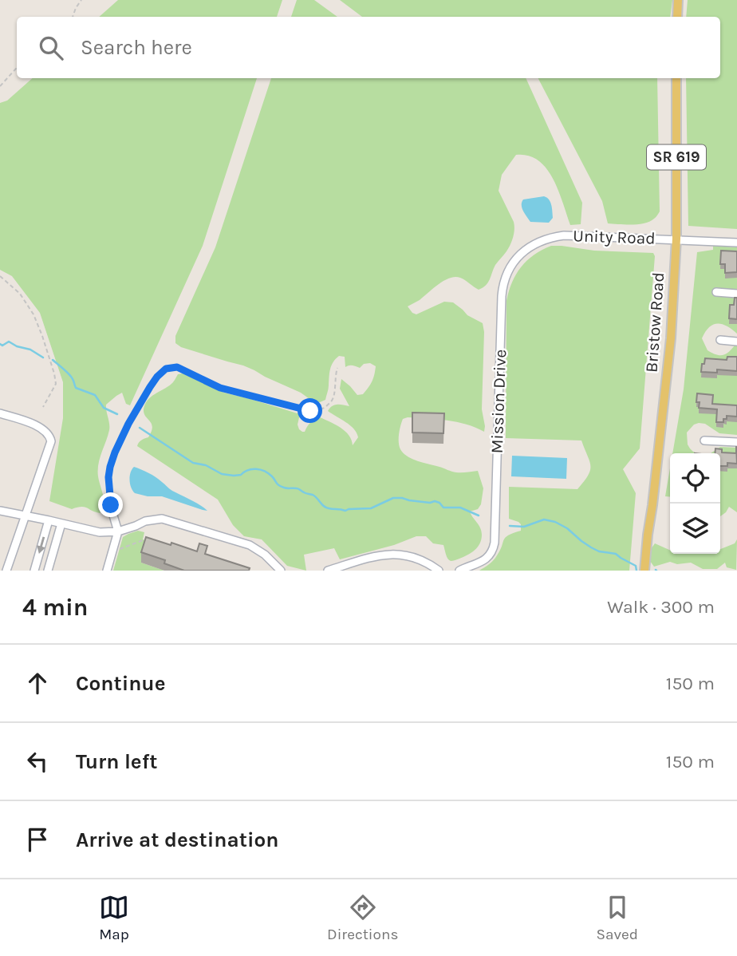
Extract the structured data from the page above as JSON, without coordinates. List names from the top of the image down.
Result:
{
  "streets": {
    "main road": ["SR 619", "Bristow Road"],
    "street": ["Unity Road", "Mission Drive"]
  },
  "crossings": [
    ["Unity Road", "Bristow Road"],
    ["Unity Road", "Mission Drive"]
  ],
  "page": {
    "search": "Search here",
    "heading": ["4 min", "Walk · 300 m"],
    "list": [
      ["Continue", "150 m"],
      ["Turn left", "150 m"],
      "Arrive at destination"
    ],
    "nav": ["Map", "Directions", "Saved"]
  }
}
